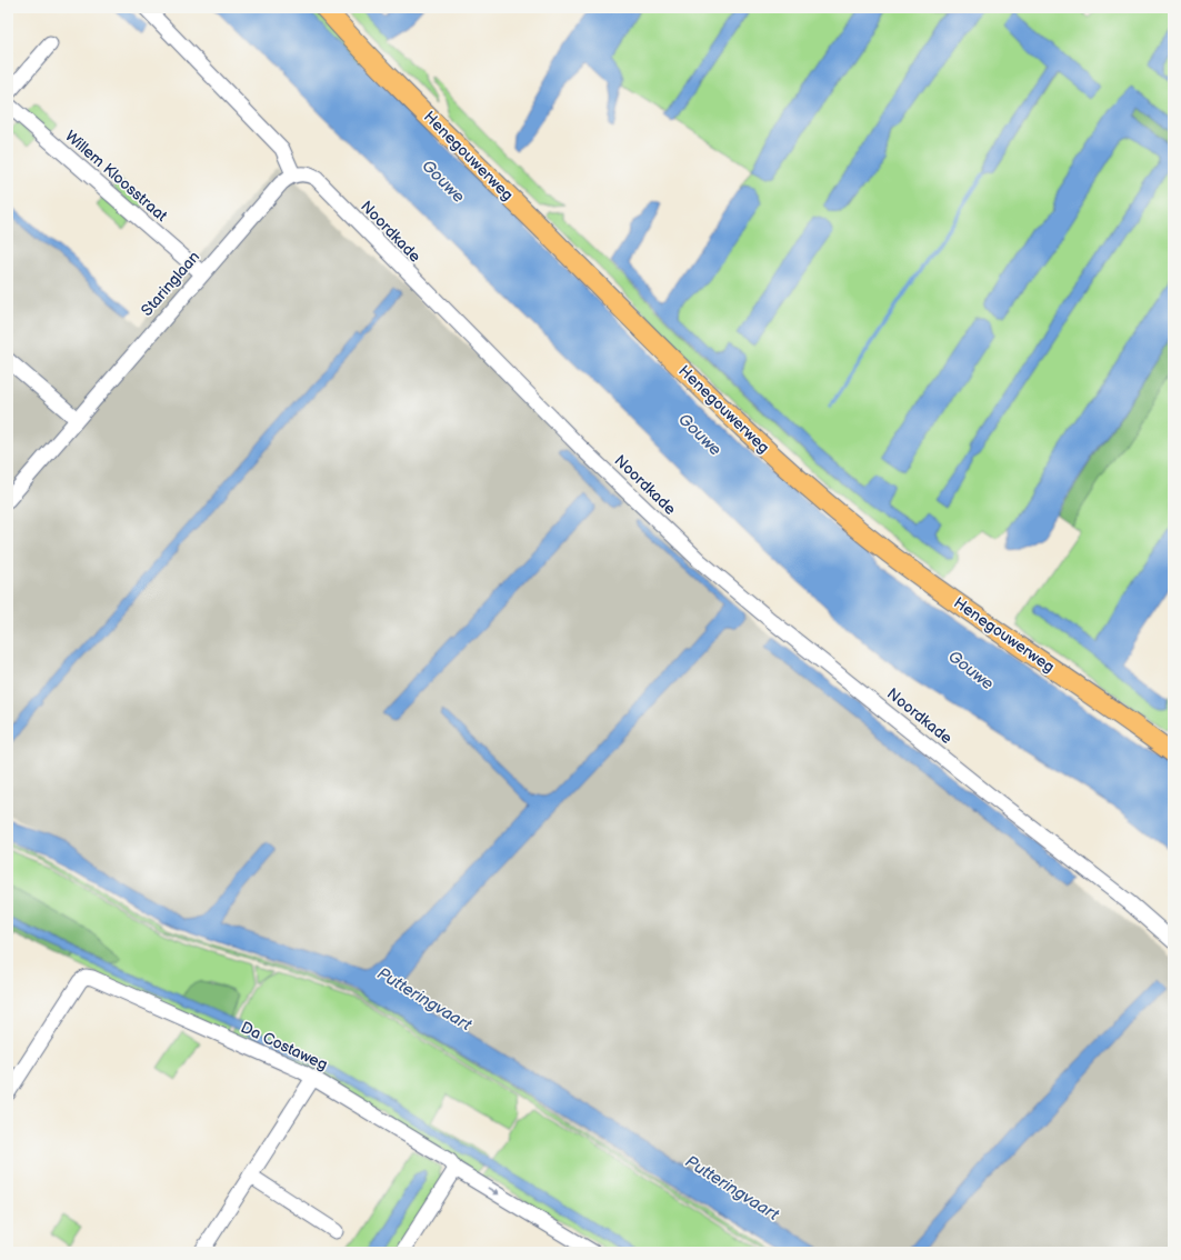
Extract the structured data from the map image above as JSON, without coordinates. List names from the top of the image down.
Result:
{
  "streets": {
    "main road": ["Henegouwerweg"],
    "street": [
      "Willem Kloosstraat",
      "Noordkade",
      "Staringlaan",
      "Da Costaweg"
    ]
  },
  "crossings": [
    ["Willem Kloosstraat", "Staringlaan"],
    ["Noordkade", "Staringlaan"]
  ],
  "water": ["Gouwe", "Putteringvaart"]
}
